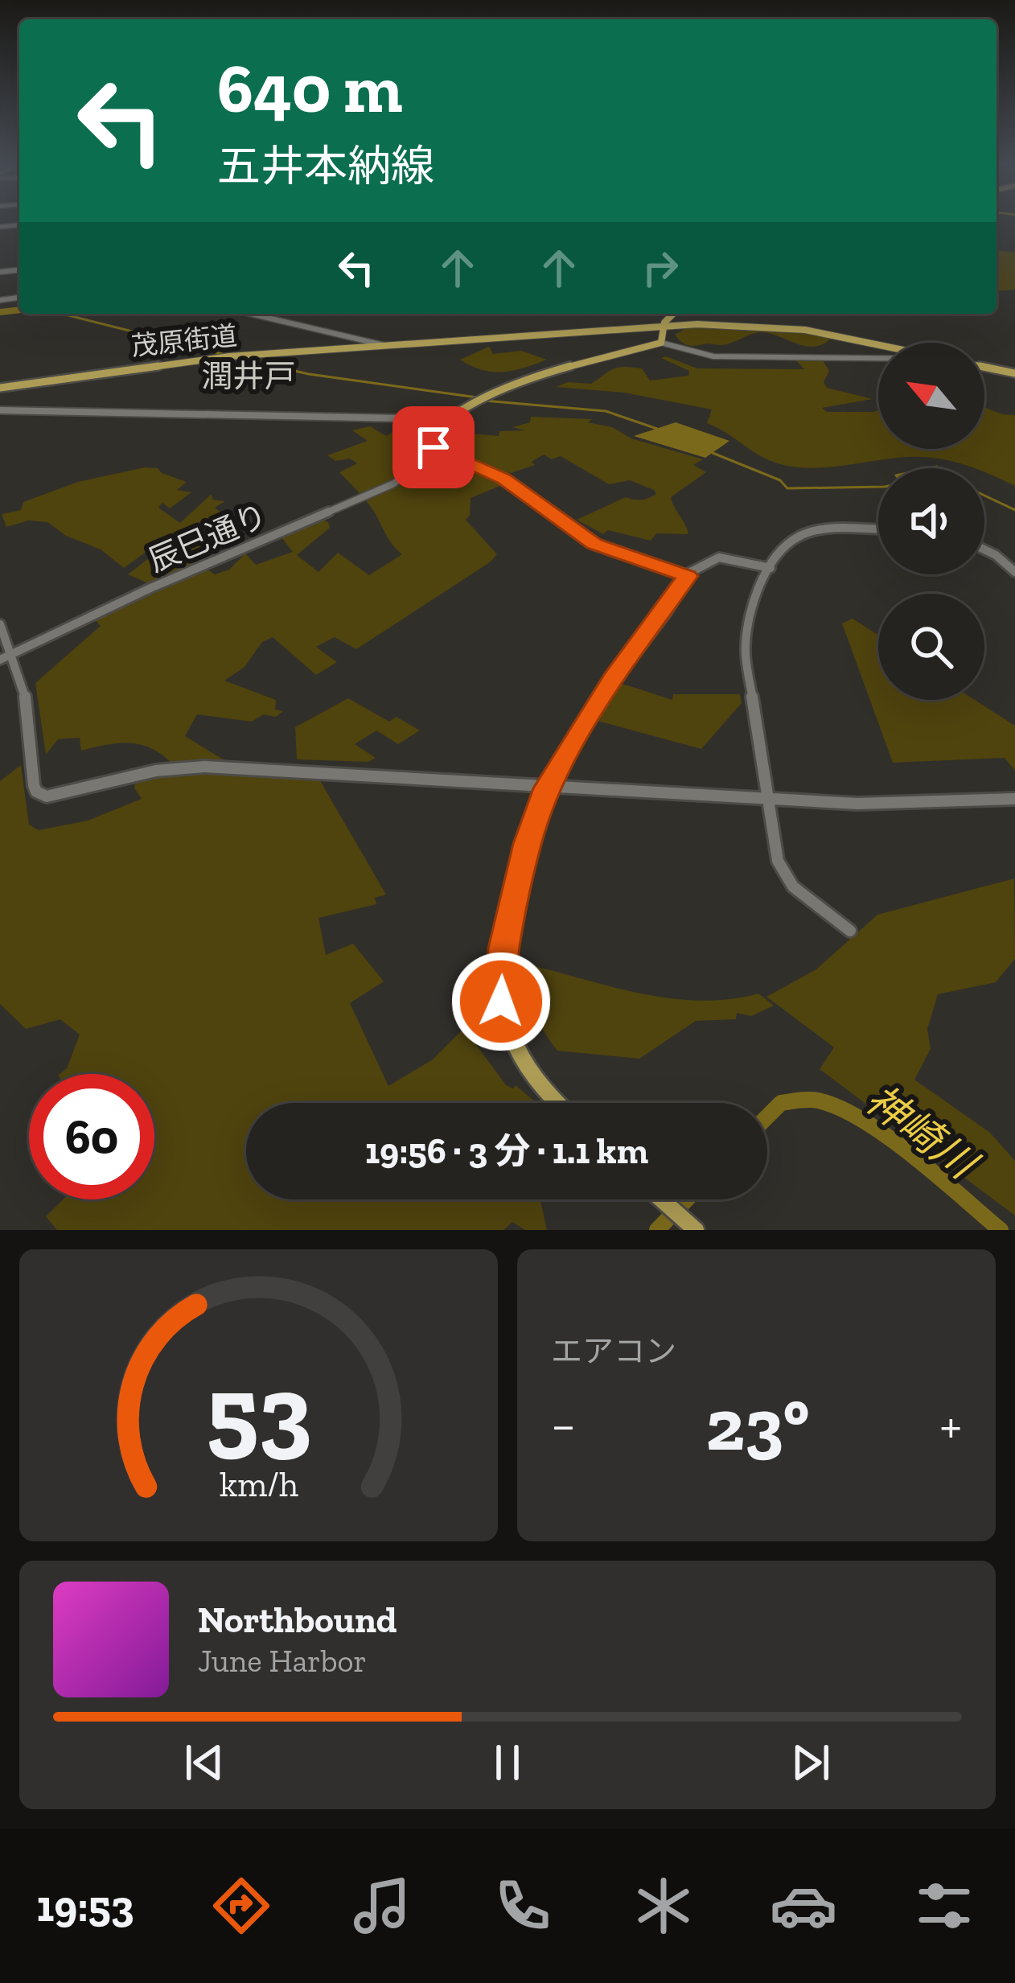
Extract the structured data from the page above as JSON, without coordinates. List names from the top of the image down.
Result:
{
  "streets": {
    "main road": ["茂原街道"],
    "street": ["辰巳通り"]
  },
  "districts": ["潤井戸"],
  "water": ["神崎川"],
  "north": "top left",
  "page": {
    "turn": ["640 m", "五井本納線"],
    "limit": "60",
    "trip": "19:56 · 3 分 · 1.1 km",
    "tile": "エアコン",
    "heat": ["−", "23°", "+"],
    "song": ["Northbound", "June Harbor"],
    "tabs": "19:53",
    "gauge": ["53", "km/h"]
  }
}
